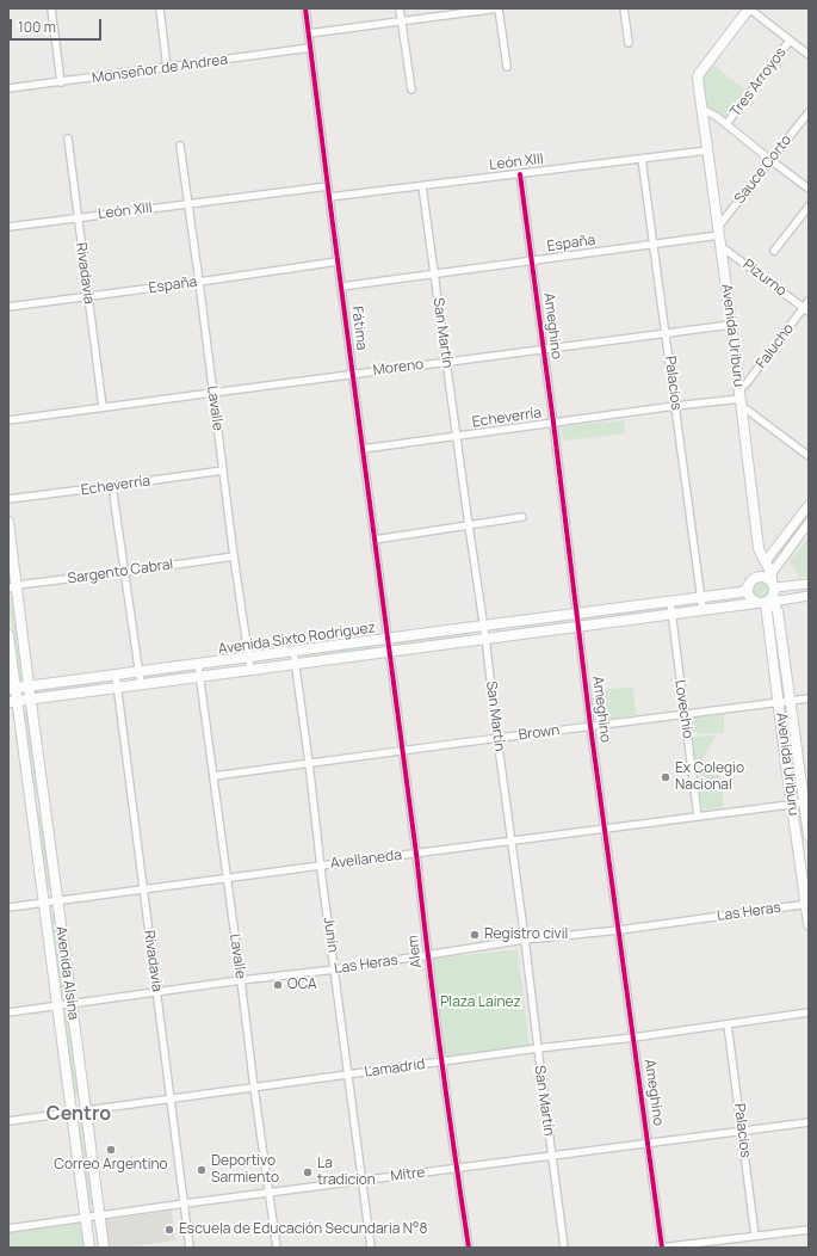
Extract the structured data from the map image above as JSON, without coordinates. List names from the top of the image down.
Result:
{
  "streets": {
    "main road": ["Avenida Uriburu", "Avenida Sixto Rodríguez", "Avenida Alsina"],
    "street": [
      "Monseñor de Andrea",
      "Tres Arroyos",
      "León XIII",
      "Sauce Corto",
      "España",
      "Rivadavia",
      "Pizurno",
      "Ameghino",
      "Fátima",
      "San Martín",
      "Falucho",
      "Moreno",
      "Palacios",
      "Lavalle",
      "Echeverría",
      "Sargento Cabral",
      "Lovechio",
      "Brown",
      "Avellaneda",
      "Las Heras",
      "Junín",
      "Alem",
      "Lamadrid",
      "Mitre"
    ]
  },
  "crossings": [
    ["Monseñor de Andrea", "Fátima"],
    ["León XIII", "Rivadavia"],
    ["León XIII", "Ameghino"],
    ["León XIII", "Fátima"],
    ["León XIII", "San Martín"],
    ["León XIII", "Avenida Uriburu"],
    ["León XIII", "Palacios"],
    ["León XIII", "Lavalle"],
    ["Sauce Corto", "España"],
    ["Sauce Corto", "Avenida Uriburu"],
    ["España", "Rivadavia"],
    ["España", "Ameghino"],
    ["España", "Fátima"],
    ["España", "San Martín"],
    ["España", "Avenida Uriburu"],
    ["España", "Palacios"],
    ["España", "Lavalle"],
    ["Rivadavia", "Moreno"],
    ["Rivadavia", "Avenida Sixto Rodríguez"],
    ["Rivadavia", "Avellaneda"],
    ["Rivadavia", "Las Heras"],
    ["Rivadavia", "Lamadrid"],
    ["Rivadavia", "Mitre"],
    ["Pizurno", "Avenida Uriburu"],
    ["Pizurno", "Falucho"],
    ["Ameghino", "Moreno"],
    ["Ameghino", "Echeverría"],
    ["Ameghino", "Avenida Sixto Rodríguez"],
    ["Ameghino", "Brown"],
    ["Ameghino", "Avellaneda"],
    ["Ameghino", "Las Heras"],
    ["Ameghino", "Lamadrid"],
    ["Ameghino", "Mitre"],
    ["Fátima", "Moreno"],
    ["Fátima", "Echeverría"],
    ["Fátima", "Avenida Sixto Rodríguez"],
    ["Fátima", "Alem"],
    ["San Martín", "Moreno"],
    ["San Martín", "Echeverría"],
    ["San Martín", "Avenida Sixto Rodríguez"],
    ["San Martín", "Brown"],
    ["San Martín", "Avellaneda"],
    ["San Martín", "Las Heras"],
    ["San Martín", "Lamadrid"],
    ["San Martín", "Mitre"],
    ["Avenida Uriburu", "Falucho"],
    ["Avenida Uriburu", "Moreno"],
    ["Avenida Uriburu", "Echeverría"],
    ["Avenida Uriburu", "Avenida Sixto Rodríguez"],
    ["Avenida Uriburu", "Brown"],
    ["Avenida Uriburu", "Avellaneda"],
    ["Avenida Uriburu", "Las Heras"],
    ["Falucho", "Echeverría"],
    ["Moreno", "Palacios"],
    ["Moreno", "Lavalle"],
    ["Palacios", "Echeverría"],
    ["Palacios", "Avenida Sixto Rodríguez"],
    ["Palacios", "Lamadrid"],
    ["Palacios", "Mitre"],
    ["Lavalle", "Echeverría"],
    ["Lavalle", "Sargento Cabral"],
    ["Lavalle", "Avenida Sixto Rodríguez"],
    ["Lavalle", "Brown"],
    ["Lavalle", "Avellaneda"],
    ["Lavalle", "Las Heras"],
    ["Lavalle", "Lamadrid"],
    ["Lavalle", "Mitre"],
    ["Sargento Cabral", "Avenida Alsina"],
    ["Avenida Sixto Rodríguez", "Lovechio"],
    ["Avenida Sixto Rodríguez", "Junín"],
    ["Avenida Sixto Rodríguez", "Alem"],
    ["Avenida Sixto Rodríguez", "Avenida Alsina"],
    ["Lovechio", "Brown"],
    ["Lovechio", "Avellaneda"],
    ["Brown", "Junín"],
    ["Brown", "Alem"],
    ["Avellaneda", "Junín"],
    ["Avellaneda", "Alem"],
    ["Avellaneda", "Avenida Alsina"],
    ["Las Heras", "Junín"],
    ["Las Heras", "Alem"],
    ["Las Heras", "Avenida Alsina"],
    ["Junín", "Lamadrid"],
    ["Junín", "Mitre"],
    ["Alem", "Lamadrid"],
    ["Alem", "Mitre"],
    ["Avenida Alsina", "Lamadrid"],
    ["Avenida Alsina", "Mitre"]
  ],
  "districts": ["Centro"],
  "parks": ["Plaza Lainez"],
  "places": [
    "Ex Colegio Nacional",
    "Registro civil",
    "OCA",
    "Correo Argentino",
    "Deportivo Sarmiento",
    "La tradicion",
    "Escuela de Educación Secundaria N°8"
  ],
  "scale_bar": "100 m"
}
